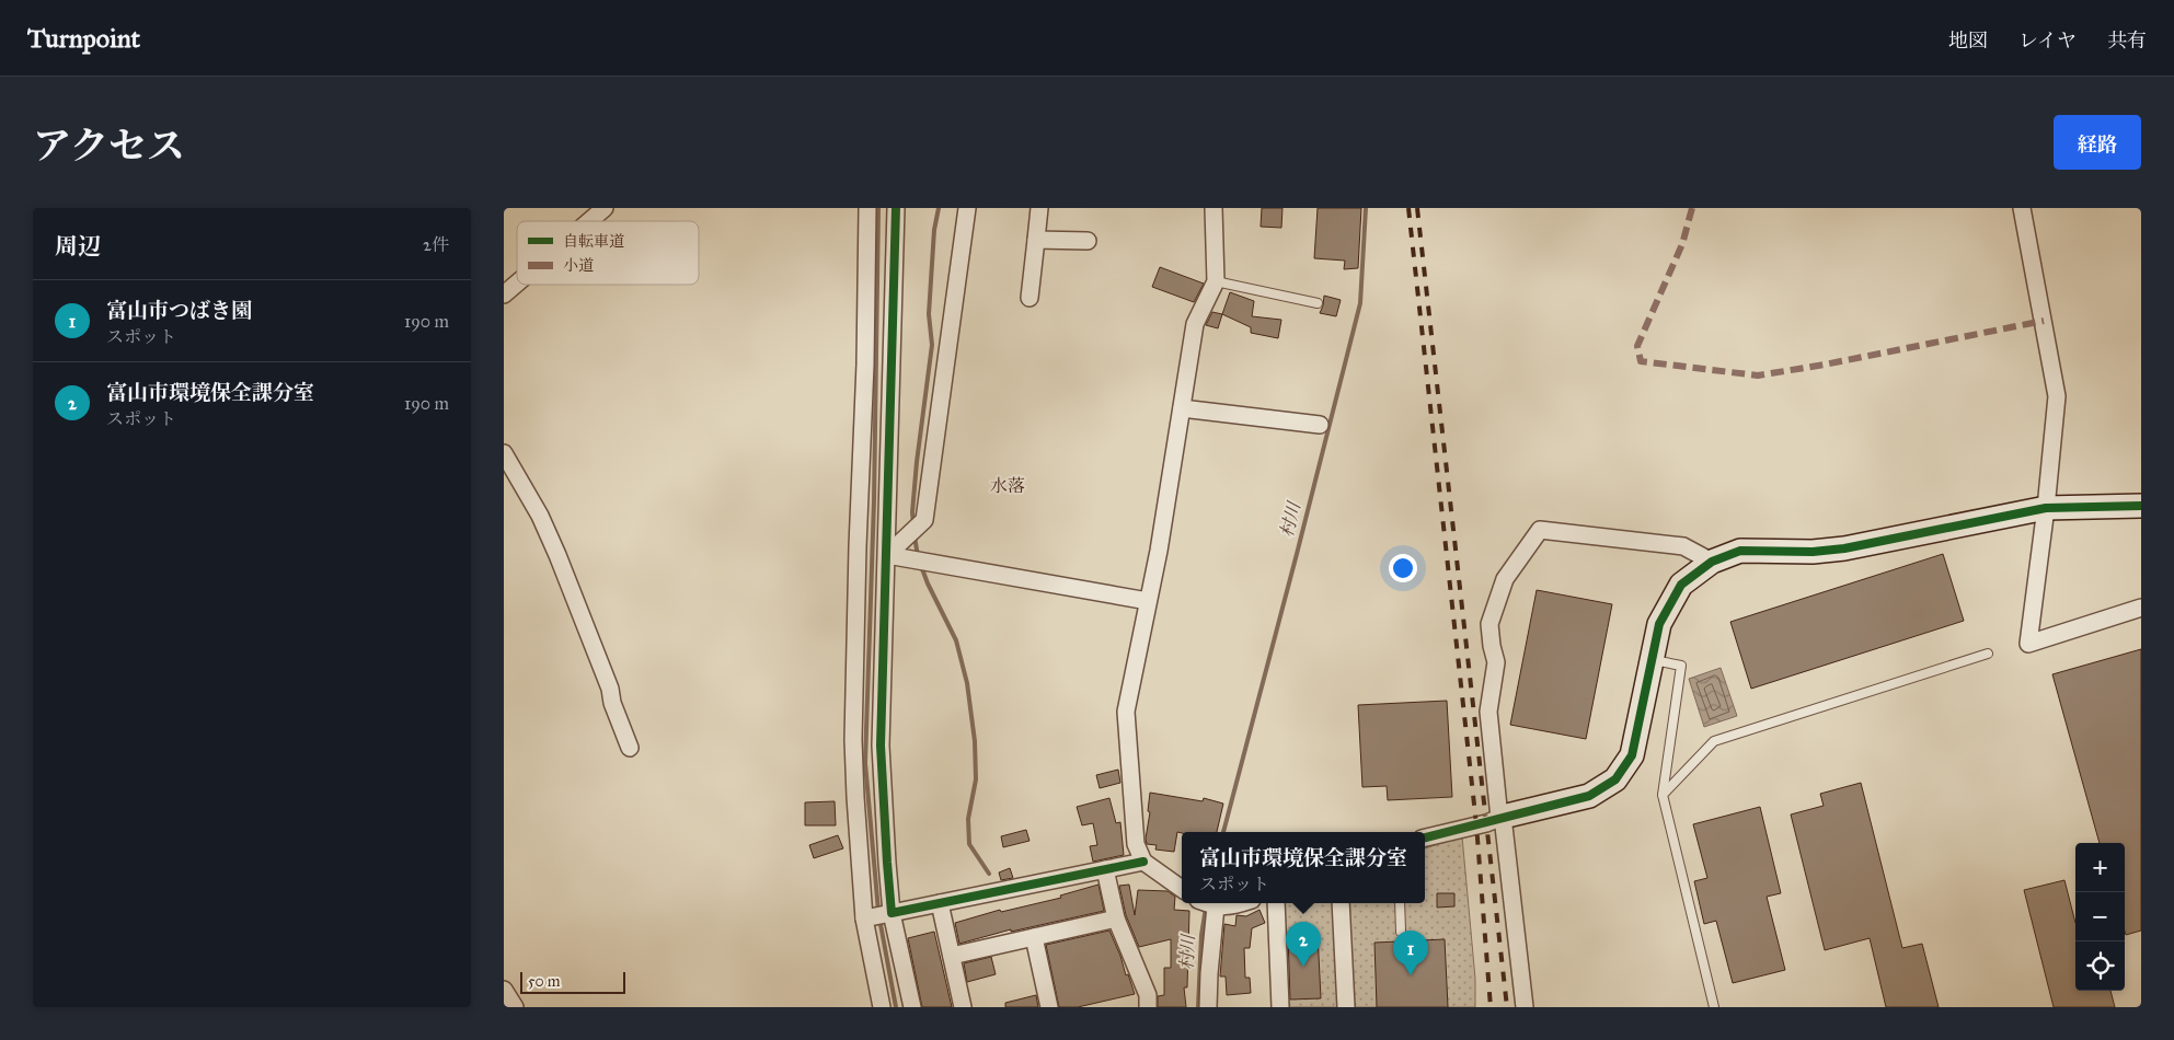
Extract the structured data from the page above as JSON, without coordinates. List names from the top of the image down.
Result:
{
  "districts": ["水落"],
  "water": ["村川"],
  "legend": ["自転車道", "小道"],
  "scale_bar": "50 m",
  "page": {
    "header": "Turnpoint",
    "nav": ["地図", "レイヤ", "共有"],
    "title": "アクセス",
    "buttons": "経路",
    "heading": ["周辺", "2件"],
    "list": [
      {
        "mark": "1",
        "name": "富山市つばき園",
        "note": "スポット",
        "value": "190 m"
      },
      {
        "mark": "2",
        "name": "富山市環境保全課分室",
        "note": "スポット",
        "value": "190 m"
      }
    ],
    "popup": ["富山市環境保全課分室", "スポット"],
    "map_buttons": ["+", "−"],
    "pins": ["2", "1"],
    "scale": "50 m"
  }
}
